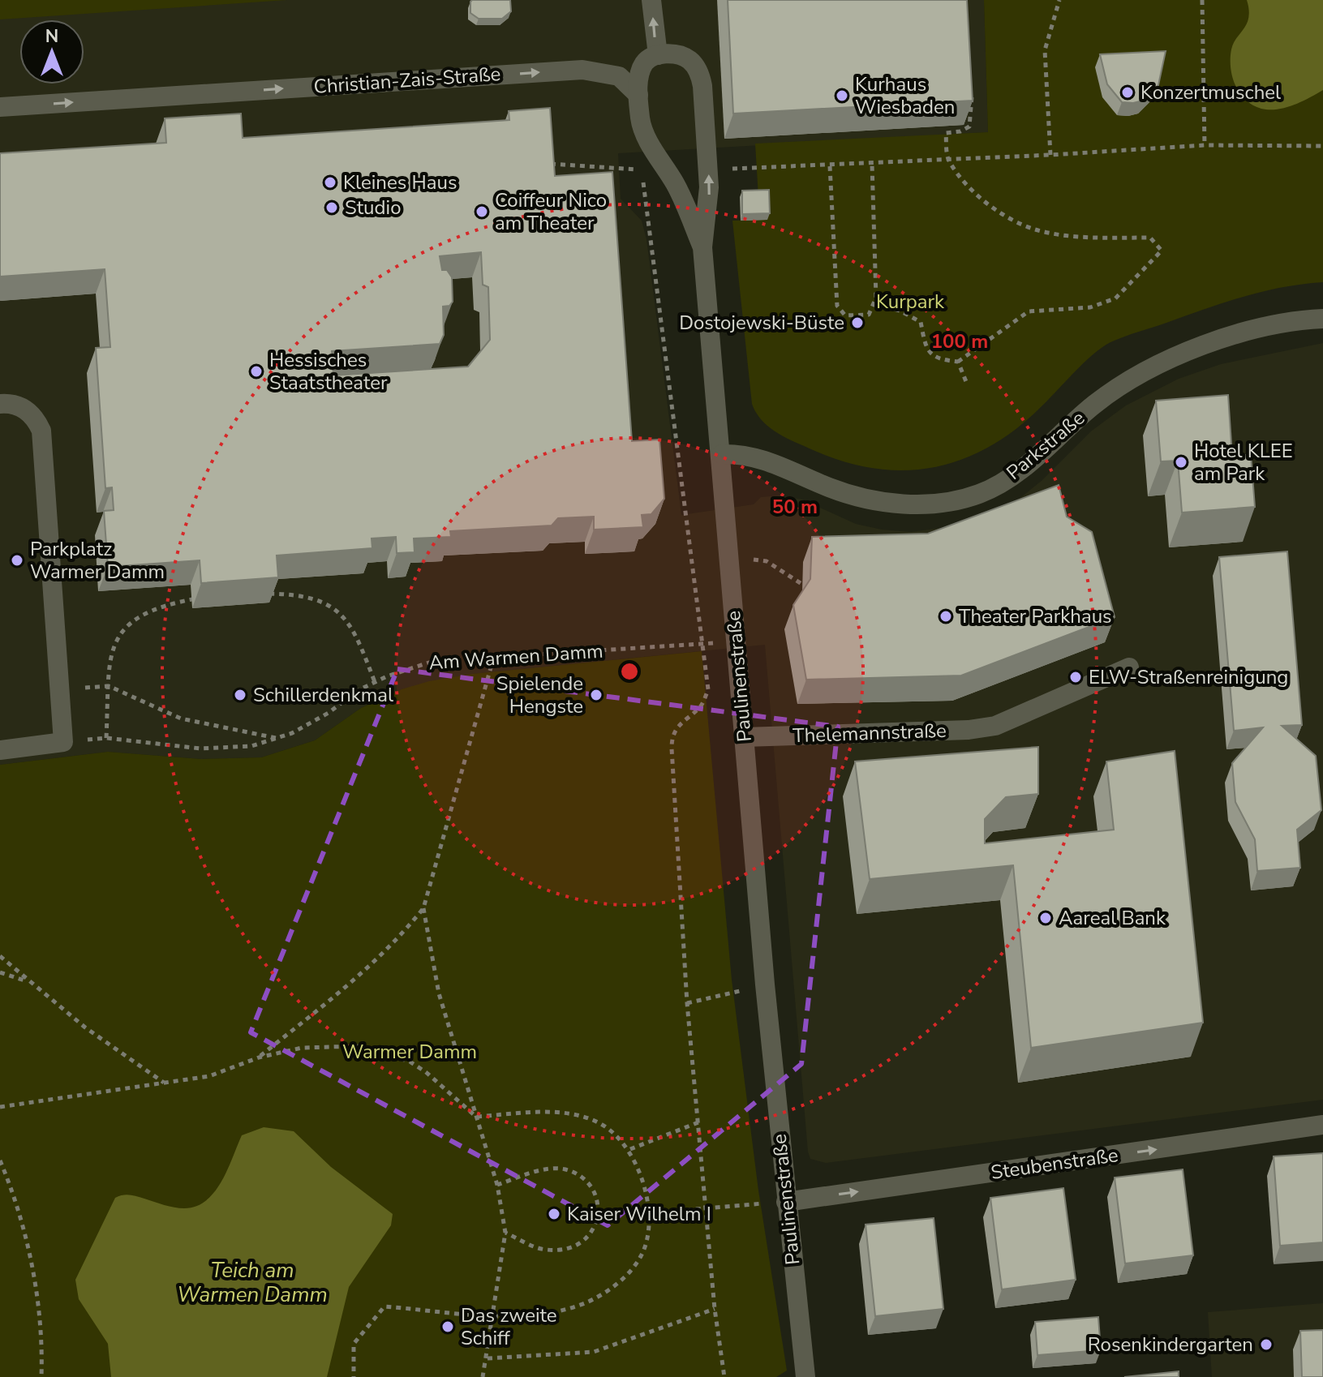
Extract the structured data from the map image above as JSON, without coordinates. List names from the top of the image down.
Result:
{
  "streets": {
    "street": [
      "Christian-Zais-Straße",
      "Parkstraße",
      "Paulinenstraße",
      "Thelemannstraße",
      "Steubenstraße"
    ],
    "path": ["Am Warmen Damm"]
  },
  "crossings": [
    ["Parkstraße", "Paulinenstraße"],
    ["Paulinenstraße", "Thelemannstraße"],
    ["Paulinenstraße", "Steubenstraße"]
  ],
  "one_way": ["Christian-Zais-Straße", "Steubenstraße"],
  "water": ["Teich am Warmen Damm"],
  "parks": ["Kurpark", "Warmer Damm"],
  "places": [
    "Konzertmuschel",
    "Kurhaus Wiesbaden",
    "Kleines Haus",
    "Studio",
    "Coiffeur Nico am Theater",
    "Dostojewski-Büste",
    "Hessisches Staatstheater",
    "Hotel KLEE am Park",
    "Parkplatz Warmer Damm",
    "Theater Parkhaus",
    "ELW-Straßenreinigung",
    "Schillerdenkmal",
    "Spielende Hengste",
    "Aareal Bank",
    "Kaiser Wilhelm I",
    "Das zweite Schiff",
    "Rosenkindergarten"
  ],
  "north": "top",
  "rings": ["100 m", "50 m"]
}
